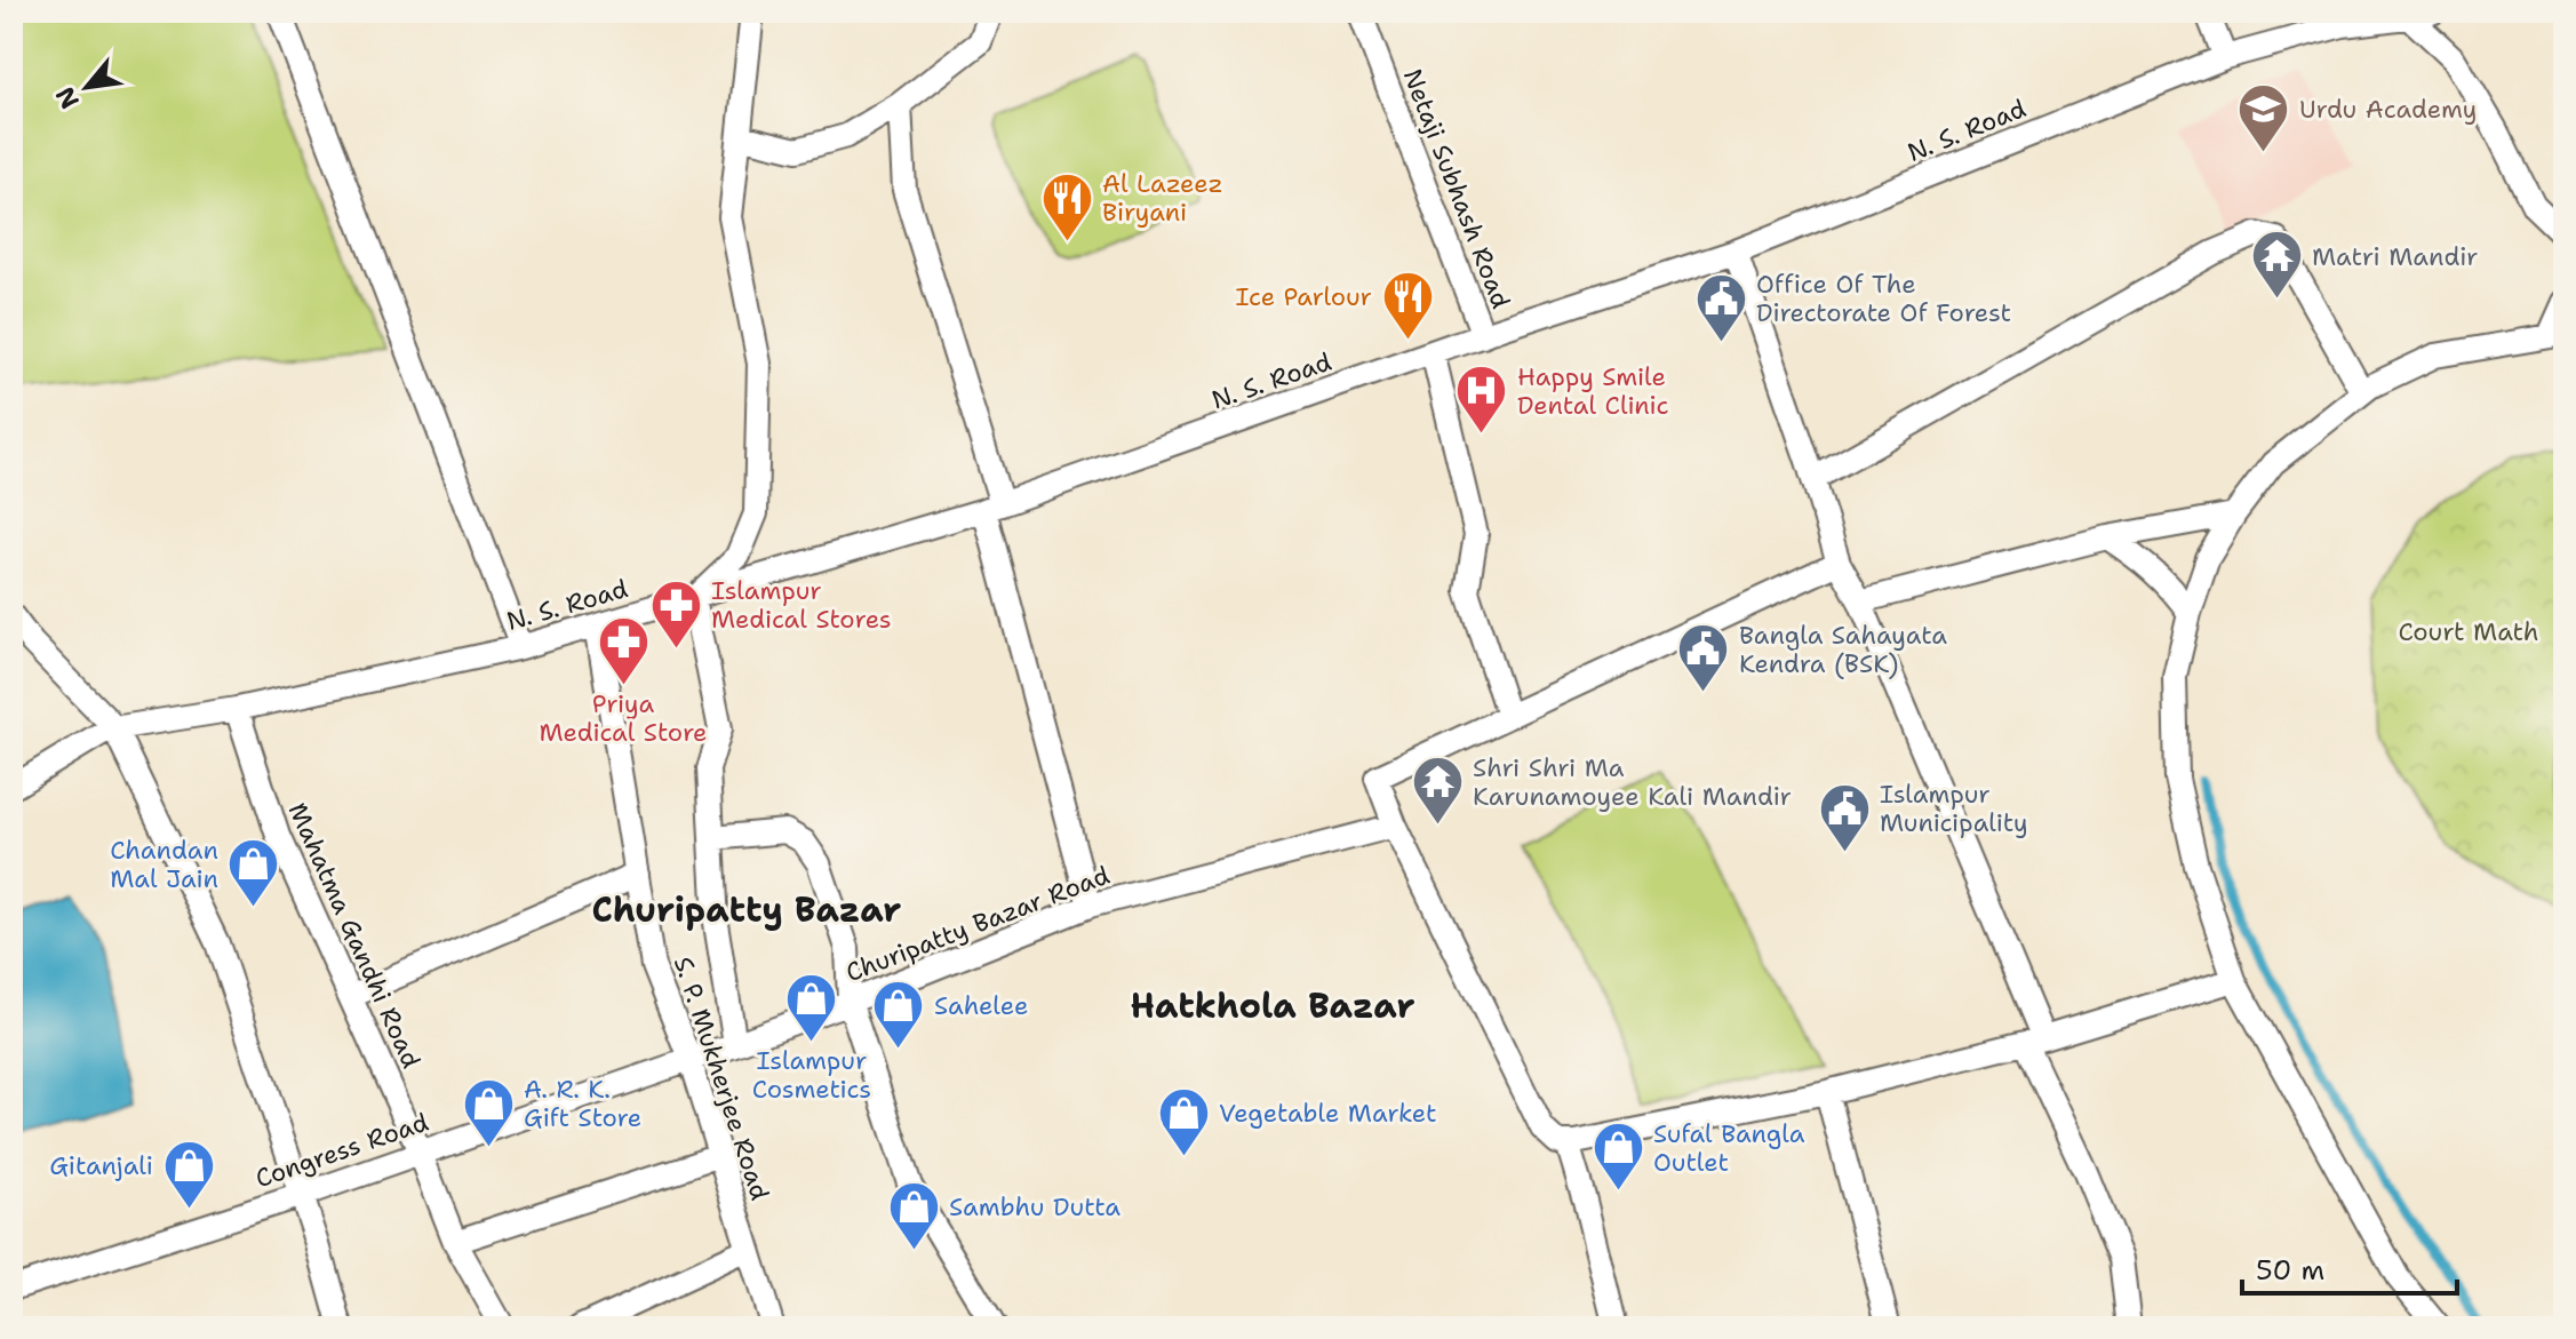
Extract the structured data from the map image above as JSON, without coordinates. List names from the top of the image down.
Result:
{
  "streets": {
    "street": [
      "N. S. Road",
      "Netaji Subhash Road",
      "Churipatty Bazar Road",
      "Mahatma Gandhi Road",
      "S. P. Mukherjee Road",
      "Congress Road"
    ]
  },
  "crossings": [
    ["N. S. Road", "Netaji Subhash Road"],
    ["N. S. Road", "Mahatma Gandhi Road"],
    ["N. S. Road", "S. P. Mukherjee Road"],
    ["Churipatty Bazar Road", "S. P. Mukherjee Road"],
    ["Churipatty Bazar Road", "Congress Road"],
    ["Mahatma Gandhi Road", "Congress Road"],
    ["S. P. Mukherjee Road", "Congress Road"]
  ],
  "districts": ["Churipatty Bazar", "Hatkhola Bazar"],
  "parks": ["Court Math"],
  "places": {
    "school or university": ["Urdu Academy"],
    "restaurant": ["Al Lazeez Biryani", "Ice Parlour"],
    "temple": ["Matri Mandir", "Shri Shri Ma Karunamoyee Kali Mandir"],
    "public building": ["Office Of The Directorate Of Forest", "Bangla Sahayata Kendra (BSK)", "Islampur Municipality"],
    "hospital": ["Happy Smile Dental Clinic"],
    "pharmacy": ["Islampur Medical Stores", "Priya Medical Store"],
    "shop": [
      "Chandan Mal Jain",
      "Islampur Cosmetics",
      "Sahelee",
      "A. R. K. Gift Store",
      "Vegetable Market",
      "Sufal Bangla Outlet",
      "Gitanjali",
      "Sambhu Dutta"
    ]
  },
  "scale_bar": "50 m",
  "north": "bottom left"
}
